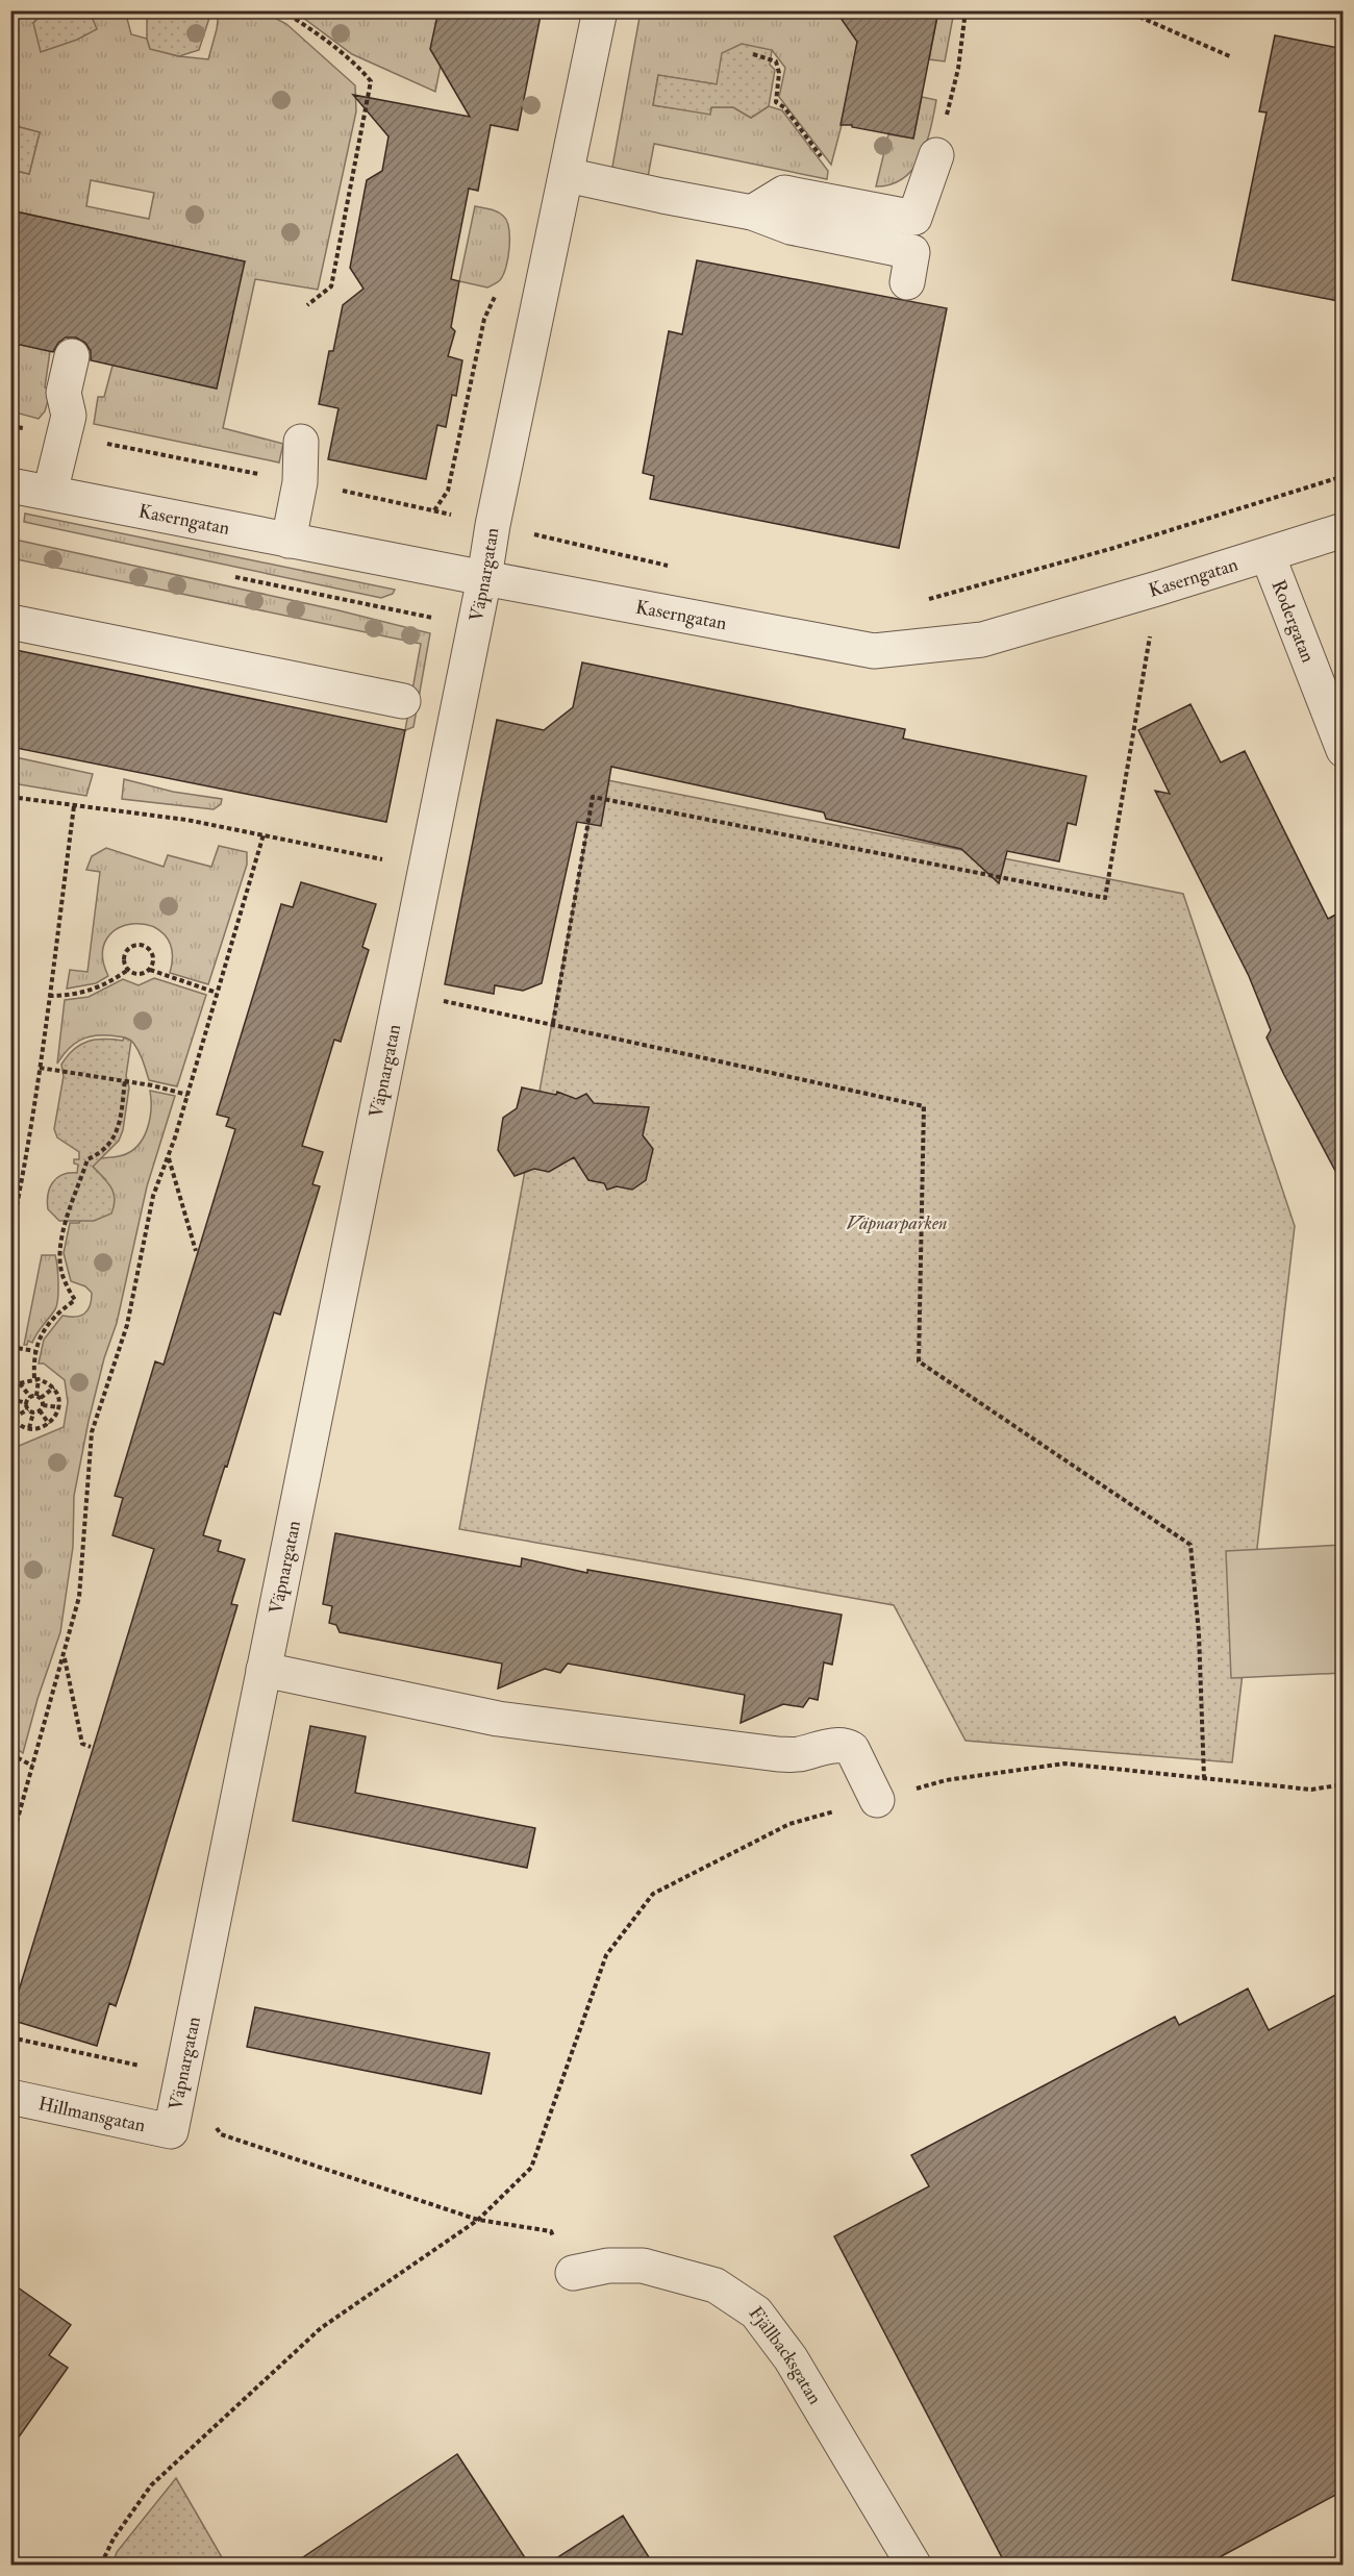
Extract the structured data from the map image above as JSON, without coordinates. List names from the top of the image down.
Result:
{
  "streets": {
    "street": [
      "Kaserngatan",
      "Väpnargatan",
      "Rodergatan",
      "Hillmansgatan",
      "Fjällbacksgatan"
    ]
  },
  "crossings": [
    ["Kaserngatan", "Väpnargatan"],
    ["Kaserngatan", "Rodergatan"],
    ["Väpnargatan", "Hillmansgatan"]
  ],
  "parks": ["Väpnarparken"]
}
